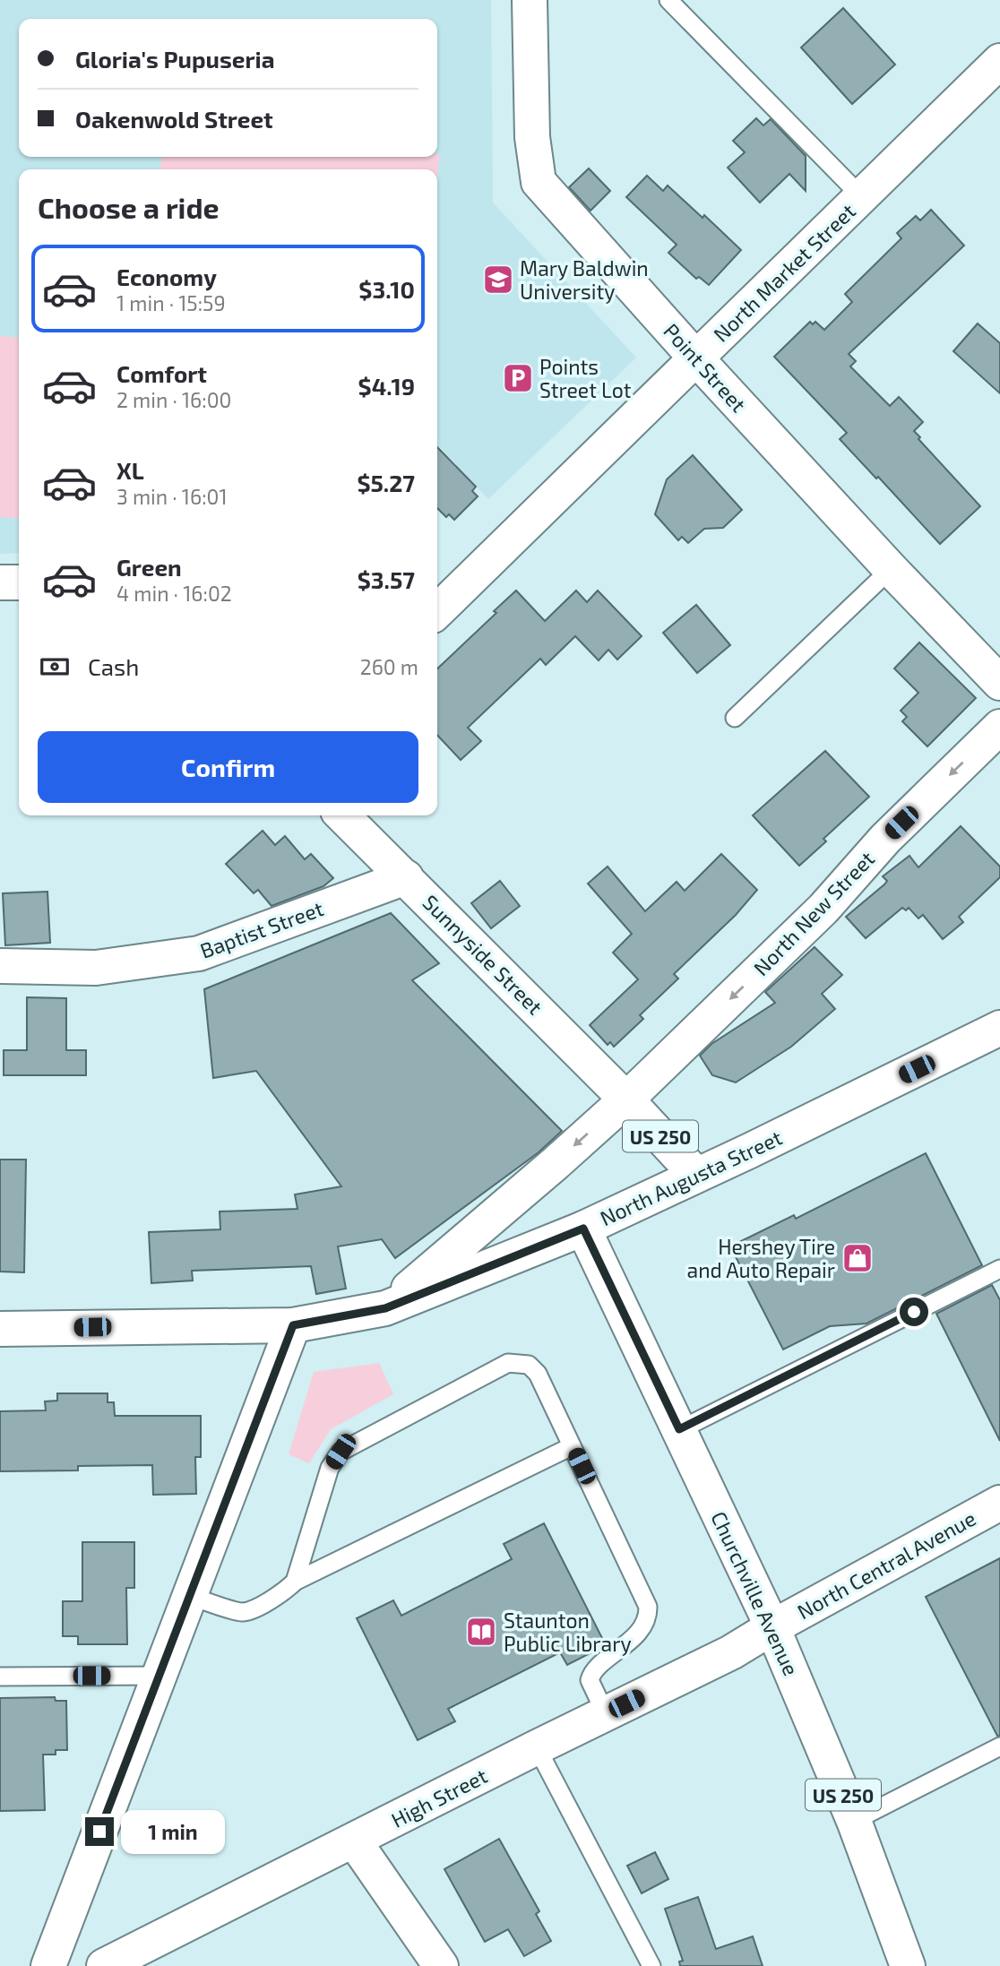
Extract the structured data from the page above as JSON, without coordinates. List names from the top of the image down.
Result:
{
  "streets": {
    "street": [
      "North Market Street",
      "Point Street",
      "North New Street",
      "Baptist Street",
      "Sunnyside Street",
      "US 250",
      "North Augusta Street",
      "North Central Avenue",
      "Churchville Avenue",
      "High Street"
    ]
  },
  "crossings": [
    ["North Market Street", "Point Street"],
    ["North New Street", "Sunnyside Street"],
    ["North New Street", "US 250"],
    ["North New Street", "North Augusta Street"],
    ["Baptist Street", "Sunnyside Street"],
    ["Sunnyside Street", "US 250"],
    ["US 250", "North Augusta Street"],
    ["North Augusta Street", "Churchville Avenue"],
    ["North Central Avenue", "Churchville Avenue"],
    ["North Central Avenue", "High Street"],
    ["Churchville Avenue", "High Street"]
  ],
  "one_way": ["North New Street"],
  "places": {
    "school or university": ["Mary Baldwin University"],
    "parking": ["Points Street Lot"],
    "shop": ["Hershey Tire and Auto Repair"],
    "library": ["Staunton Public Library"]
  },
  "page": {
    "banner": ["Gloria's Pupuseria", "Oakenwold Street"],
    "heading": "Choose a ride",
    "list": [
      {
        "name": "Economy",
        "note": "1 min · 15:59",
        "value": "$3.10"
      },
      {
        "name": "Comfort",
        "note": "2 min · 16:00",
        "value": "$4.19"
      },
      {
        "name": "XL",
        "note": "3 min · 16:01",
        "value": "$5.27"
      },
      {
        "name": "Green",
        "note": "4 min · 16:02",
        "value": "$3.57"
      }
    ],
    "pay": ["Cash", "260 m"],
    "buttons": "Confirm",
    "bubble": "1 min"
  }
}
